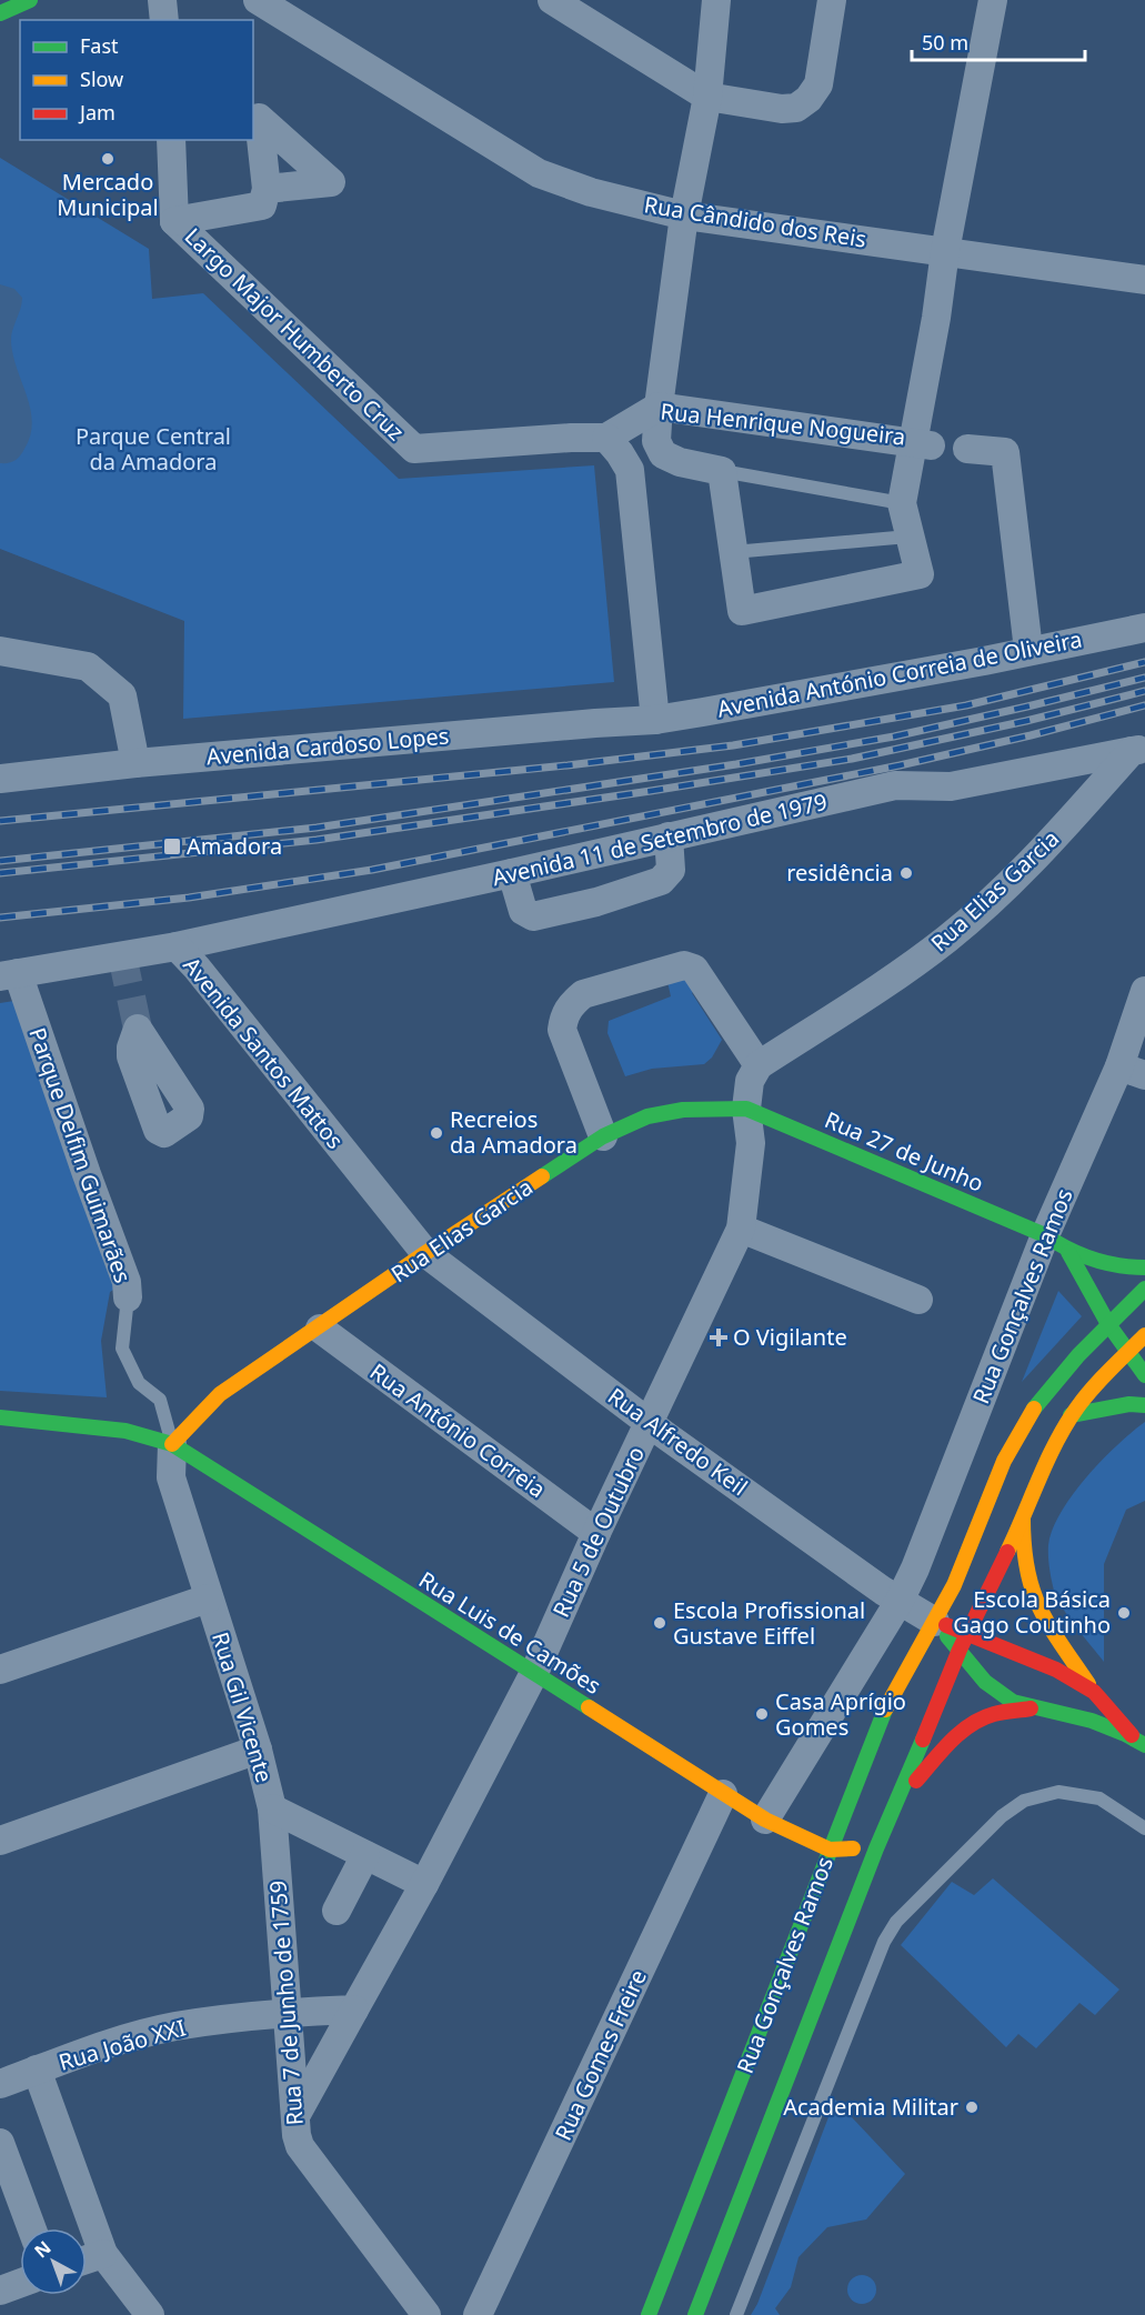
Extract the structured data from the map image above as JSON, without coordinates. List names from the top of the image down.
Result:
{
  "streets": {
    "main road": [
      "Rua Elias Garcia",
      "Rua 27 de Junho",
      "Rua Gonçalves Ramos",
      "Rua Luis de Camões"
    ],
    "street": [
      "Rua Cândido dos Reis",
      "Largo Major Humberto Cruz",
      "Rua Henrique Nogueira",
      "Avenida António Correia de Oliveira",
      "Avenida Cardoso Lopes",
      "Avenida 11 de Setembro de 1979",
      "Avenida Santos Mattos",
      "Parque Delfim Guimarães",
      "Rua António Correia",
      "Rua Alfredo Keil",
      "Rua 5 de Outubro",
      "Rua Gil Vicente",
      "Rua 7 de Junho de 1759",
      "Rua João XXI",
      "Rua Gomes Freire"
    ]
  },
  "crossings": [
    ["Rua Cândido dos Reis", "Rua Henrique Nogueira"],
    ["Largo Major Humberto Cruz", "Rua Henrique Nogueira"],
    ["Avenida António Correia de Oliveira", "Avenida Cardoso Lopes"],
    ["Avenida 11 de Setembro de 1979", "Rua Elias Garcia"],
    ["Avenida 11 de Setembro de 1979", "Avenida Santos Mattos"],
    ["Rua Elias Garcia", "Avenida Santos Mattos"],
    ["Rua Elias Garcia", "Rua 27 de Junho"],
    ["Rua Elias Garcia", "Parque Delfim Guimarães"],
    ["Rua Elias Garcia", "Rua António Correia"],
    ["Rua Elias Garcia", "Rua Alfredo Keil"],
    ["Rua Elias Garcia", "Rua 5 de Outubro"],
    ["Rua Elias Garcia", "Rua Luis de Camões"],
    ["Rua Elias Garcia", "Rua Gil Vicente"],
    ["Avenida Santos Mattos", "Parque Delfim Guimarães"],
    ["Avenida Santos Mattos", "Rua Alfredo Keil"],
    ["Rua 27 de Junho", "Rua Gonçalves Ramos"],
    ["Rua 27 de Junho", "Rua 5 de Outubro"],
    ["Parque Delfim Guimarães", "Rua Luis de Camões"],
    ["Parque Delfim Guimarães", "Rua Gil Vicente"],
    ["Rua Gonçalves Ramos", "Rua Alfredo Keil"],
    ["Rua Gonçalves Ramos", "Rua Luis de Camões"],
    ["Rua António Correia", "Rua 5 de Outubro"],
    ["Rua Alfredo Keil", "Rua 5 de Outubro"],
    ["Rua 5 de Outubro", "Rua Luis de Camões"],
    ["Rua 5 de Outubro", "Rua Gil Vicente"],
    ["Rua 5 de Outubro", "Rua 7 de Junho de 1759"],
    ["Rua Luis de Camões", "Rua Gil Vicente"],
    ["Rua Luis de Camões", "Rua Gomes Freire"],
    ["Rua Gil Vicente", "Rua 7 de Junho de 1759"],
    ["Rua 7 de Junho de 1759", "Rua João XXI"]
  ],
  "parks": ["Parque Central da Amadora"],
  "places": {
    "other": [
      "Mercado Municipal",
      "residência",
      "Recreios da Amadora",
      "Escola Básica Gago Coutinho",
      "Escola Profissional Gustave Eiffel",
      "Casa Aprígio Gomes",
      "Academia Militar"
    ],
    "transit": ["Amadora"],
    "health": ["O Vigilante"]
  },
  "legend": ["Fast", "Slow", "Jam"],
  "scale_bar": "50 m",
  "north": "top left"
}
